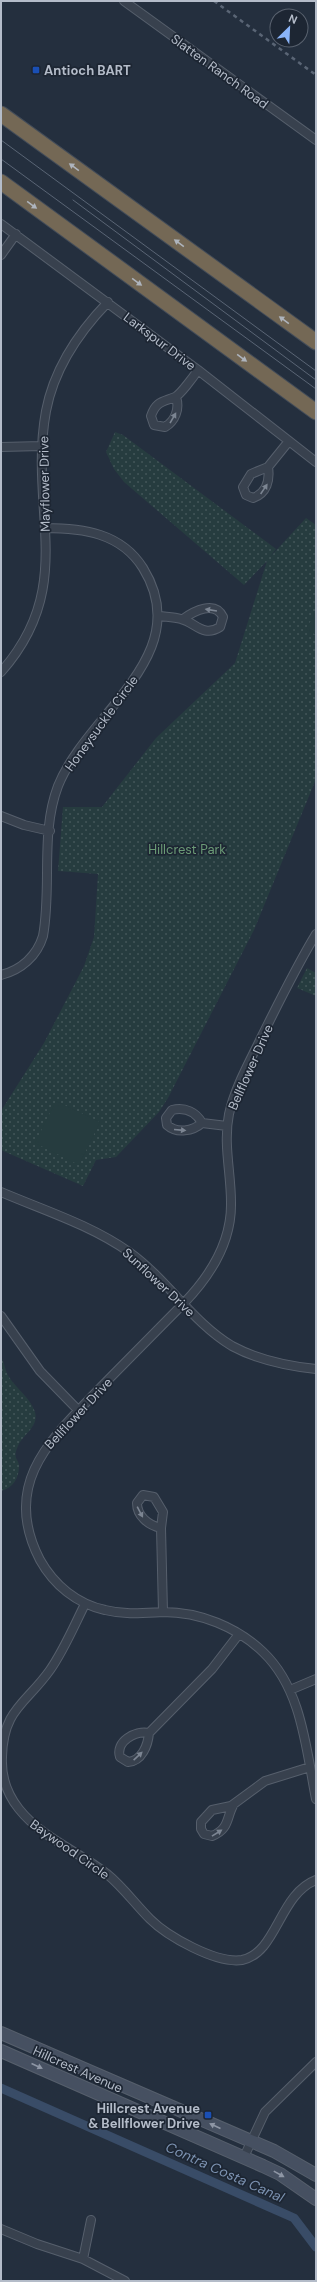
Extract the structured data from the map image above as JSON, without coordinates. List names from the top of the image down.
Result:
{
  "streets": {
    "main road": ["Hillcrest Avenue"],
    "street": [
      "Slatten Ranch Road",
      "Larkspur Drive",
      "Mayflower Drive",
      "Honeysuckle Circle",
      "Bellflower Drive",
      "Sunflower Drive",
      "Baywood Circle"
    ]
  },
  "crossings": [
    ["Larkspur Drive", "Mayflower Drive"],
    ["Mayflower Drive", "Honeysuckle Circle"],
    ["Bellflower Drive", "Sunflower Drive"],
    ["Bellflower Drive", "Baywood Circle"]
  ],
  "water": ["Contra Costa Canal"],
  "parks": ["Hillcrest Park"],
  "places": {
    "transit": ["Antioch BART", "Hillcrest Avenue & Bellflower Drive"]
  },
  "north": "top right"
}
